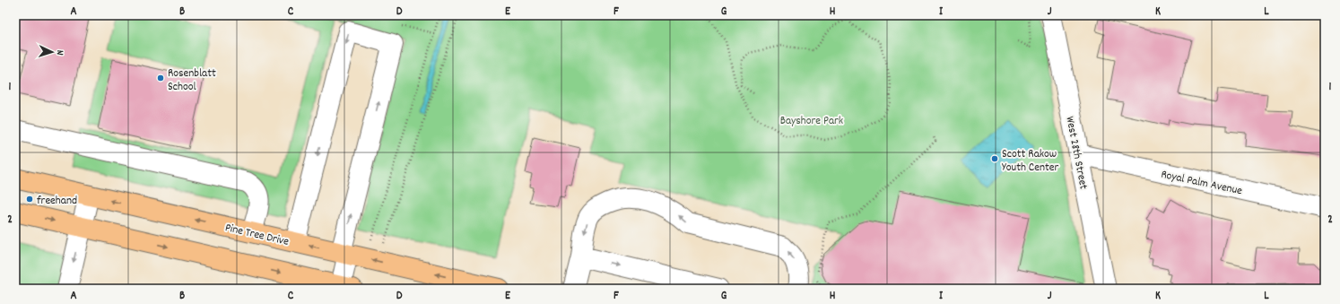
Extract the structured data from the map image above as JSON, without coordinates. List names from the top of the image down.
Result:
{
  "streets": {
    "main road": ["Pine Tree Drive"],
    "street": ["West 28th Street", "Royal Palm Avenue"]
  },
  "crossings": [
    ["West 28th Street", "Royal Palm Avenue"]
  ],
  "parks": ["Bayshore Park"],
  "places": ["Rosenblatt School", "Scott Rakow Youth Center", "freehand"],
  "north": "right",
  "grid": {
    "columns": [
      "A",
      "B",
      "C",
      "D",
      "E",
      "F",
      "G",
      "H",
      "I",
      "J",
      "K",
      "L"
    ],
    "rows": ["1", "2"]
  }
}
